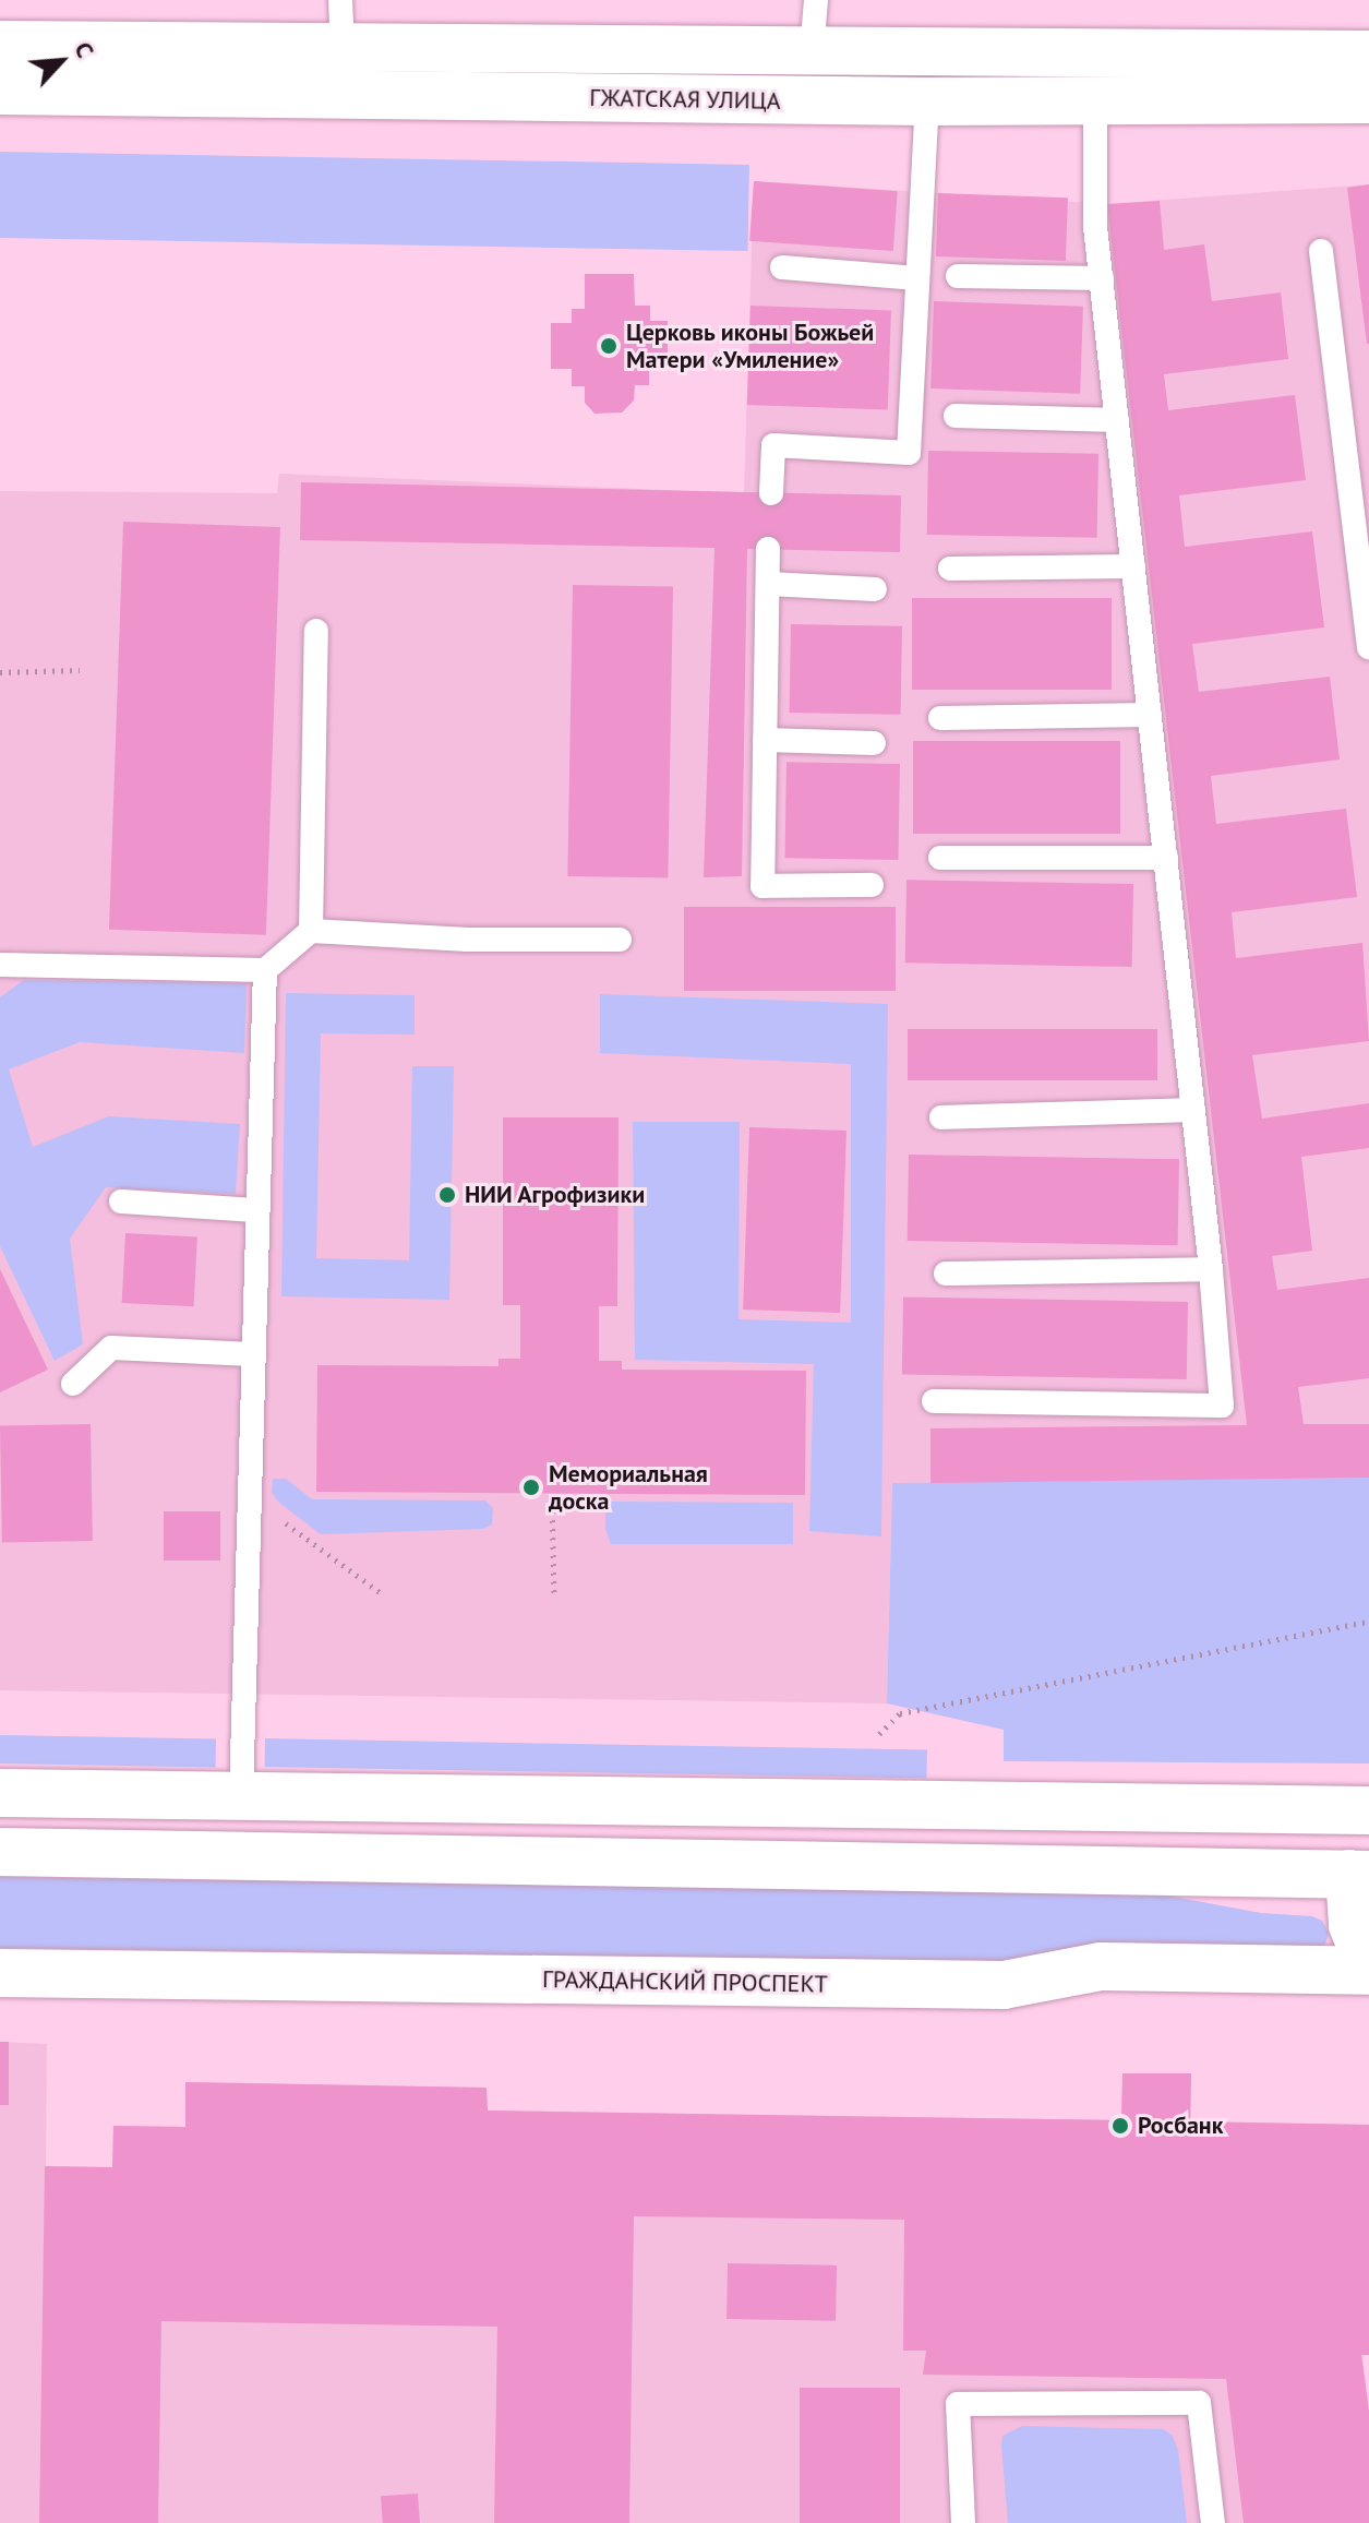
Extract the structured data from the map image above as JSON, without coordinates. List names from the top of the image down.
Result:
{
  "streets": {
    "street": ["ГЖАТСКАЯ УЛИЦА", "ГРАЖДАНСКИЙ ПРОСПЕКТ"]
  },
  "places": [
    "Церковь иконы Божьей Матери «Умиление»",
    "НИИ Агрофизики",
    "Мемориальная доска",
    "Росбанк"
  ],
  "north": "top right"
}
